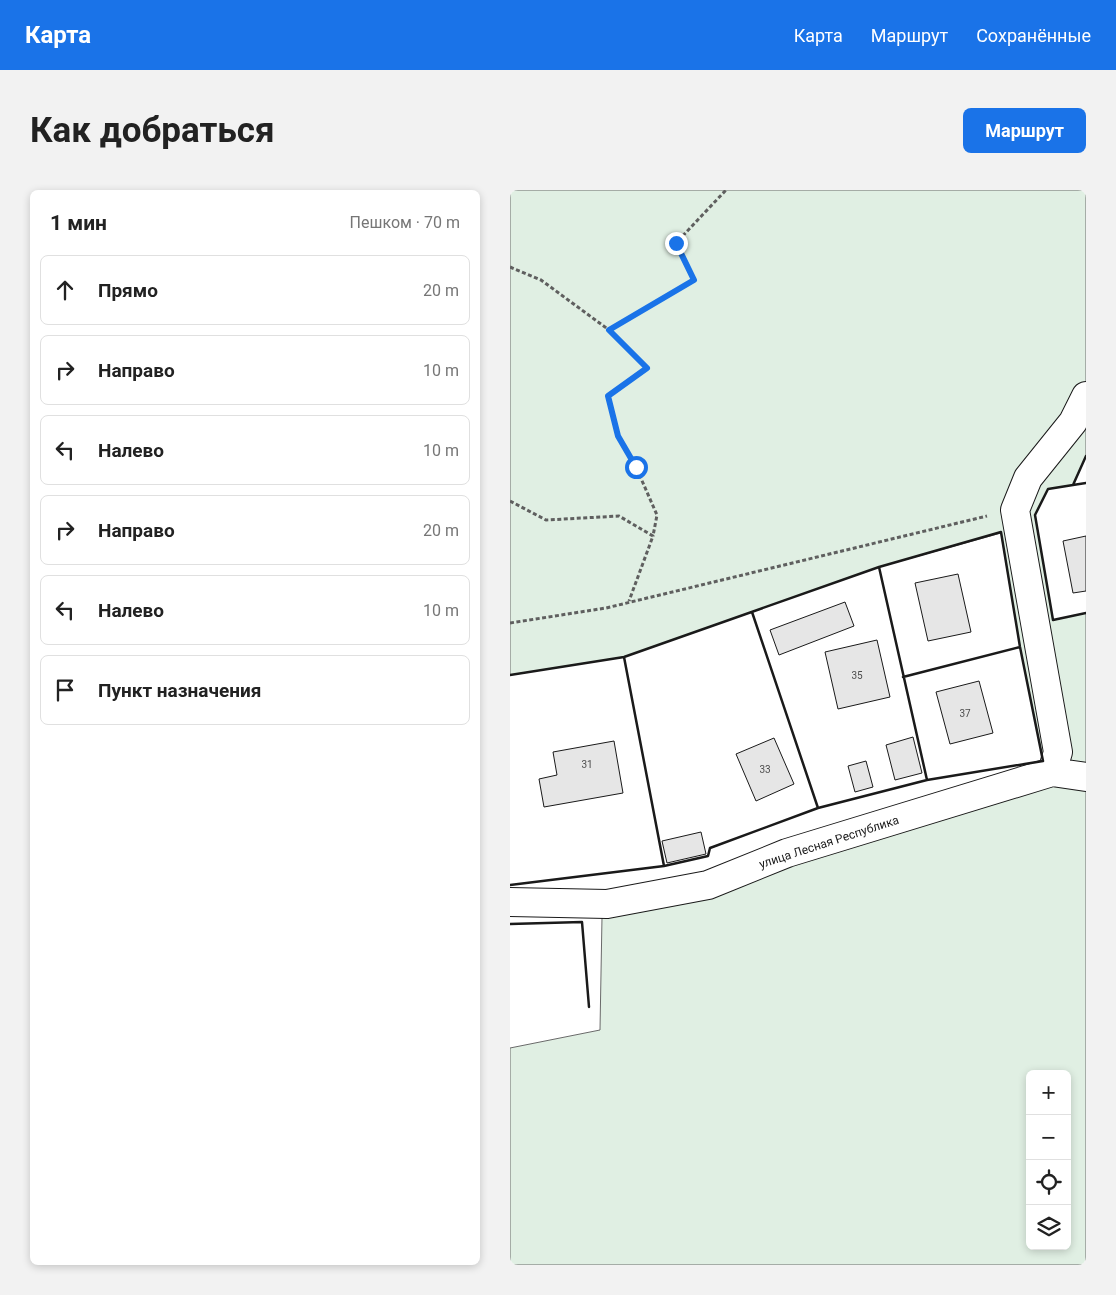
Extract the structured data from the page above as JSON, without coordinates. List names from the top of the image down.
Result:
{
  "streets": {
    "street": ["улица Лесная Республика"]
  },
  "house_numbers": [
    "35",
    "37",
    "31",
    "33"
  ],
  "page": {
    "header": "Карта",
    "nav": ["Карта", "Маршрут", "Сохранённые"],
    "buttons": "Маршрут",
    "title": "Как добраться",
    "heading": ["1 мин", "Пешком · 70 m"],
    "list": [
      ["Прямо", "20 m"],
      ["Направо", "10 m"],
      ["Налево", "10 m"],
      ["Направо", "20 m"],
      ["Налево", "10 m"],
      "Пункт назначения"
    ],
    "map_buttons": ["+", "−"]
  }
}
